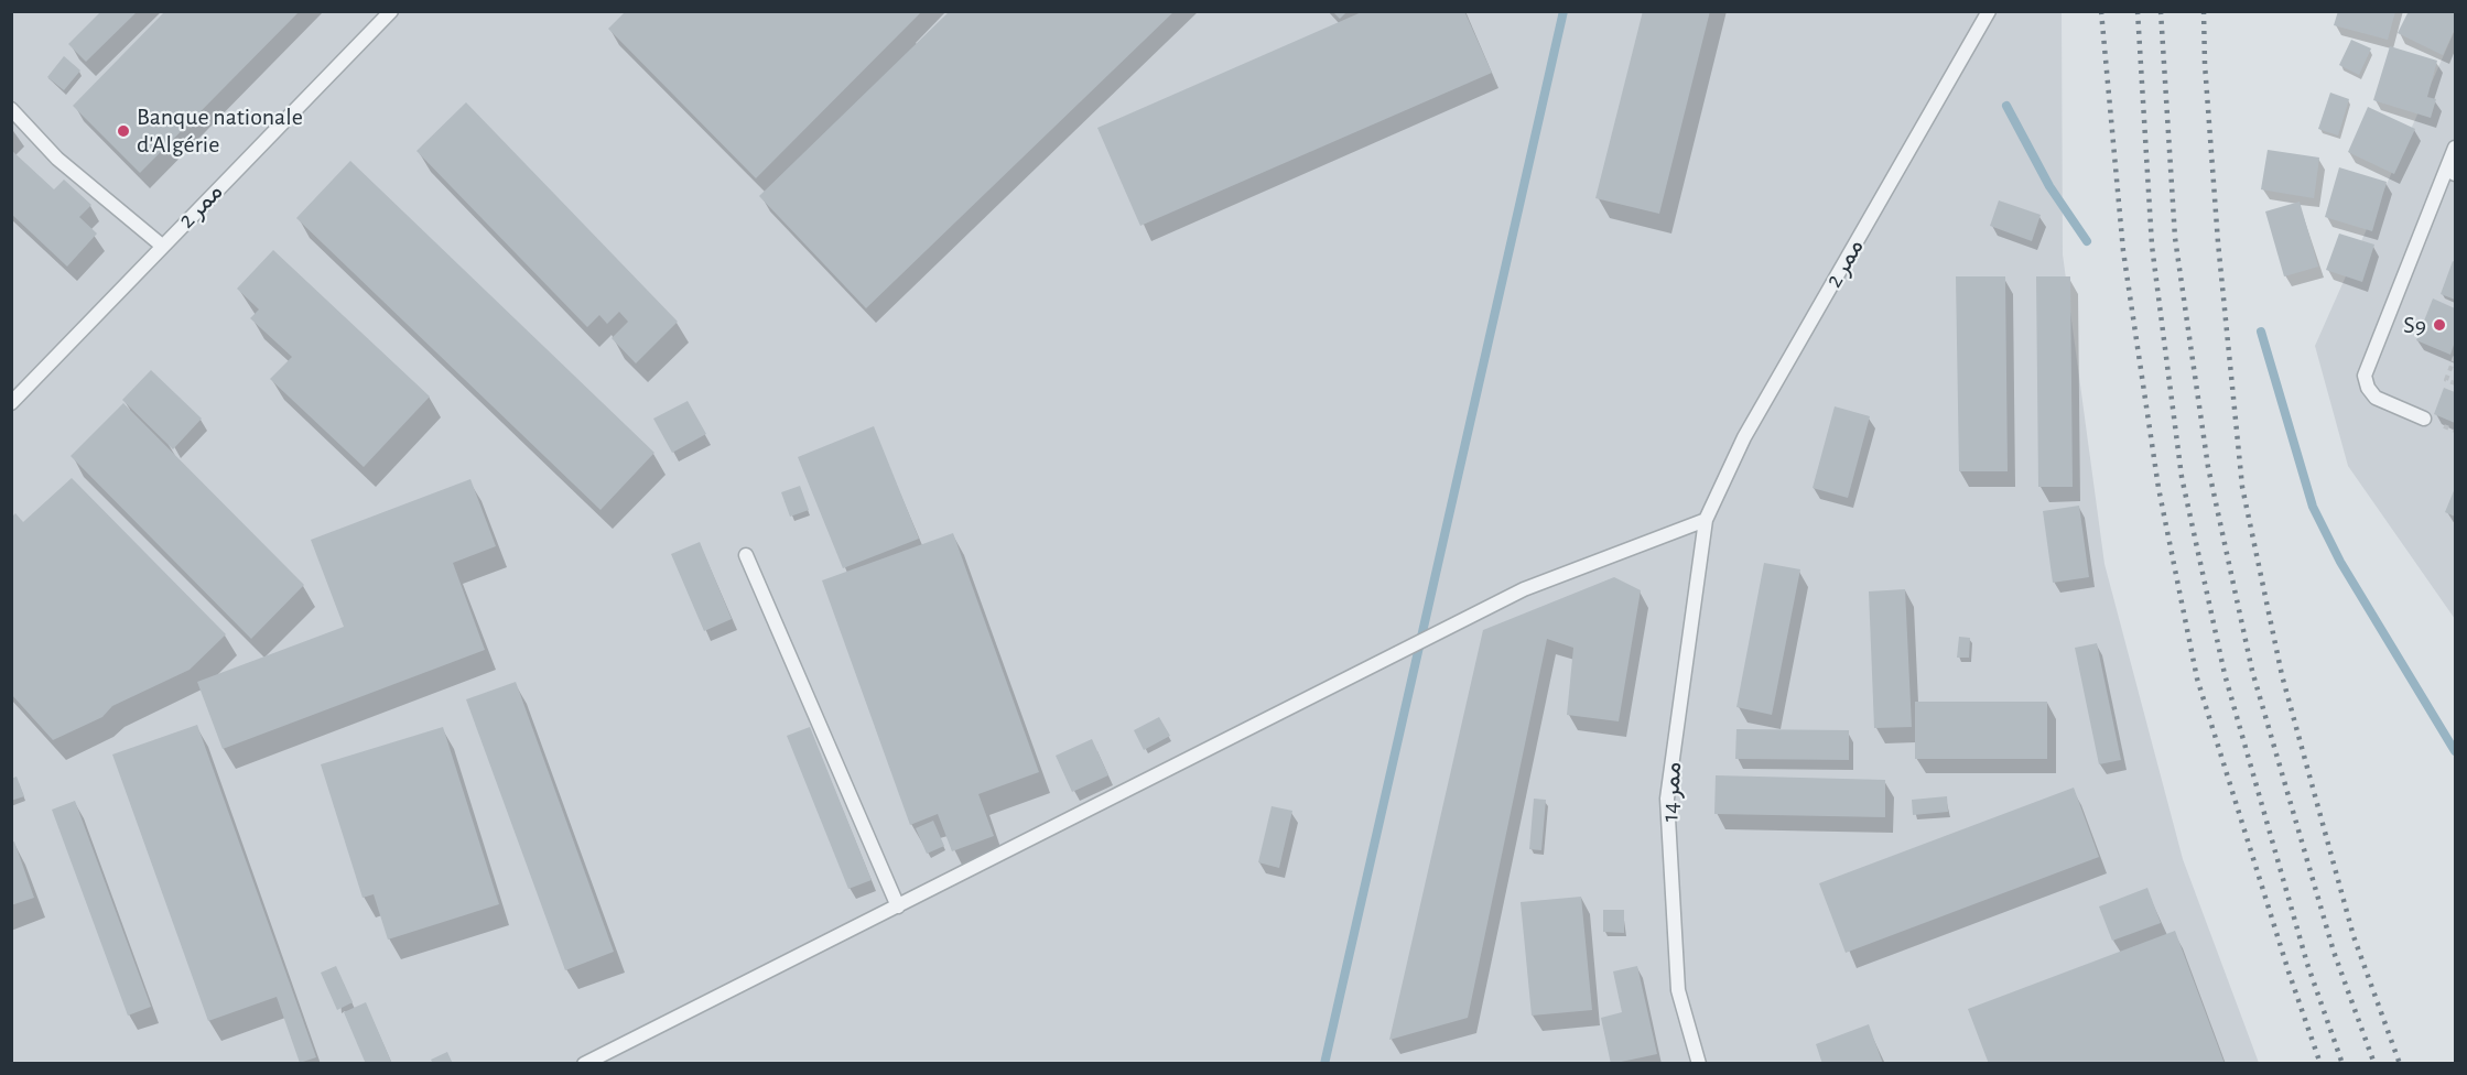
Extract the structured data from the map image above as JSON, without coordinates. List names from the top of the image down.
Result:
{
  "streets": {
    "lane": ["ممر 2", "ممر 14"]
  },
  "crossings": [
    ["ممر 2", "ممر 14"]
  ],
  "places": ["Banque nationale d'Algérie", "S9"]
}
